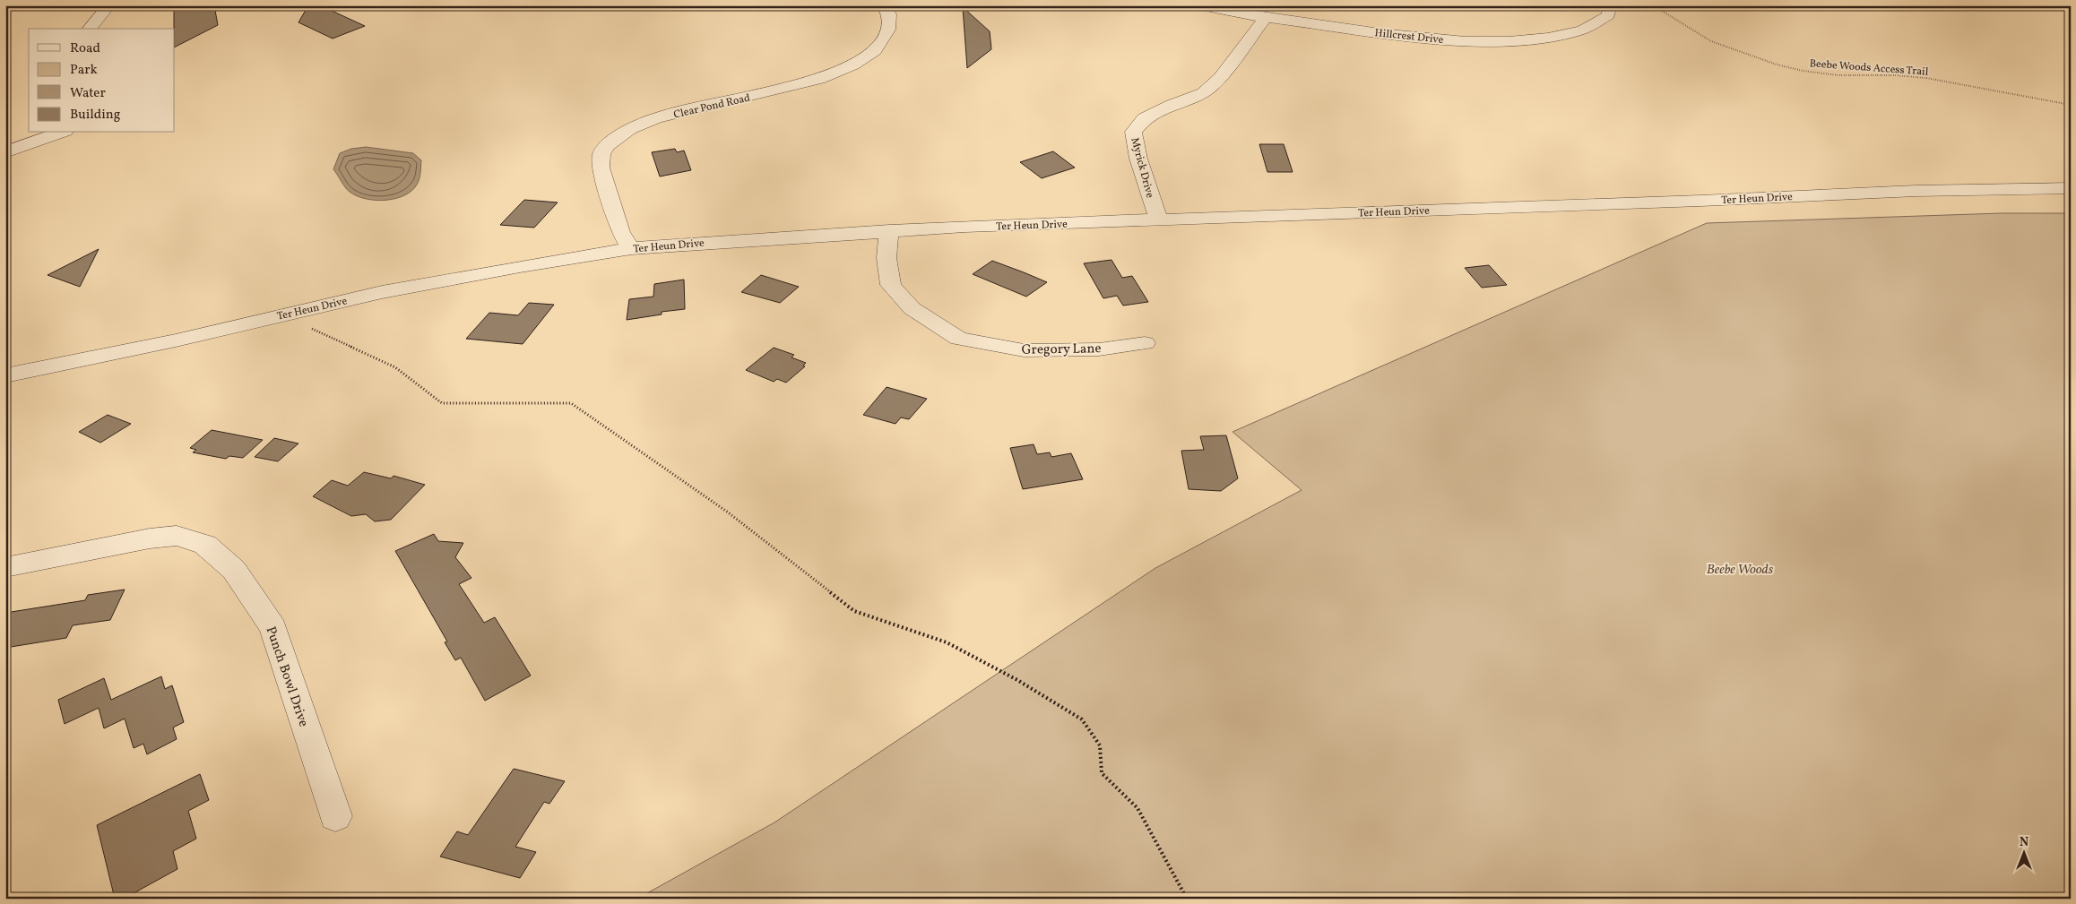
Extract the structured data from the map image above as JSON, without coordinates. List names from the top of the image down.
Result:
{
  "streets": {
    "street": [
      "Hillcrest Drive",
      "Clear Pond Road",
      "Myrick Drive",
      "Ter Heun Drive",
      "Gregory Lane",
      "Punch Bowl Drive"
    ],
    "path": ["Beebe Woods Access Trail"]
  },
  "crossings": [
    ["Hillcrest Drive", "Myrick Drive"],
    ["Clear Pond Road", "Ter Heun Drive"],
    ["Myrick Drive", "Ter Heun Drive"],
    ["Ter Heun Drive", "Gregory Lane"]
  ],
  "parks": ["Beebe Woods"],
  "legend": [
    "Road",
    "Park",
    "Water",
    "Building"
  ],
  "north": "top"
}
